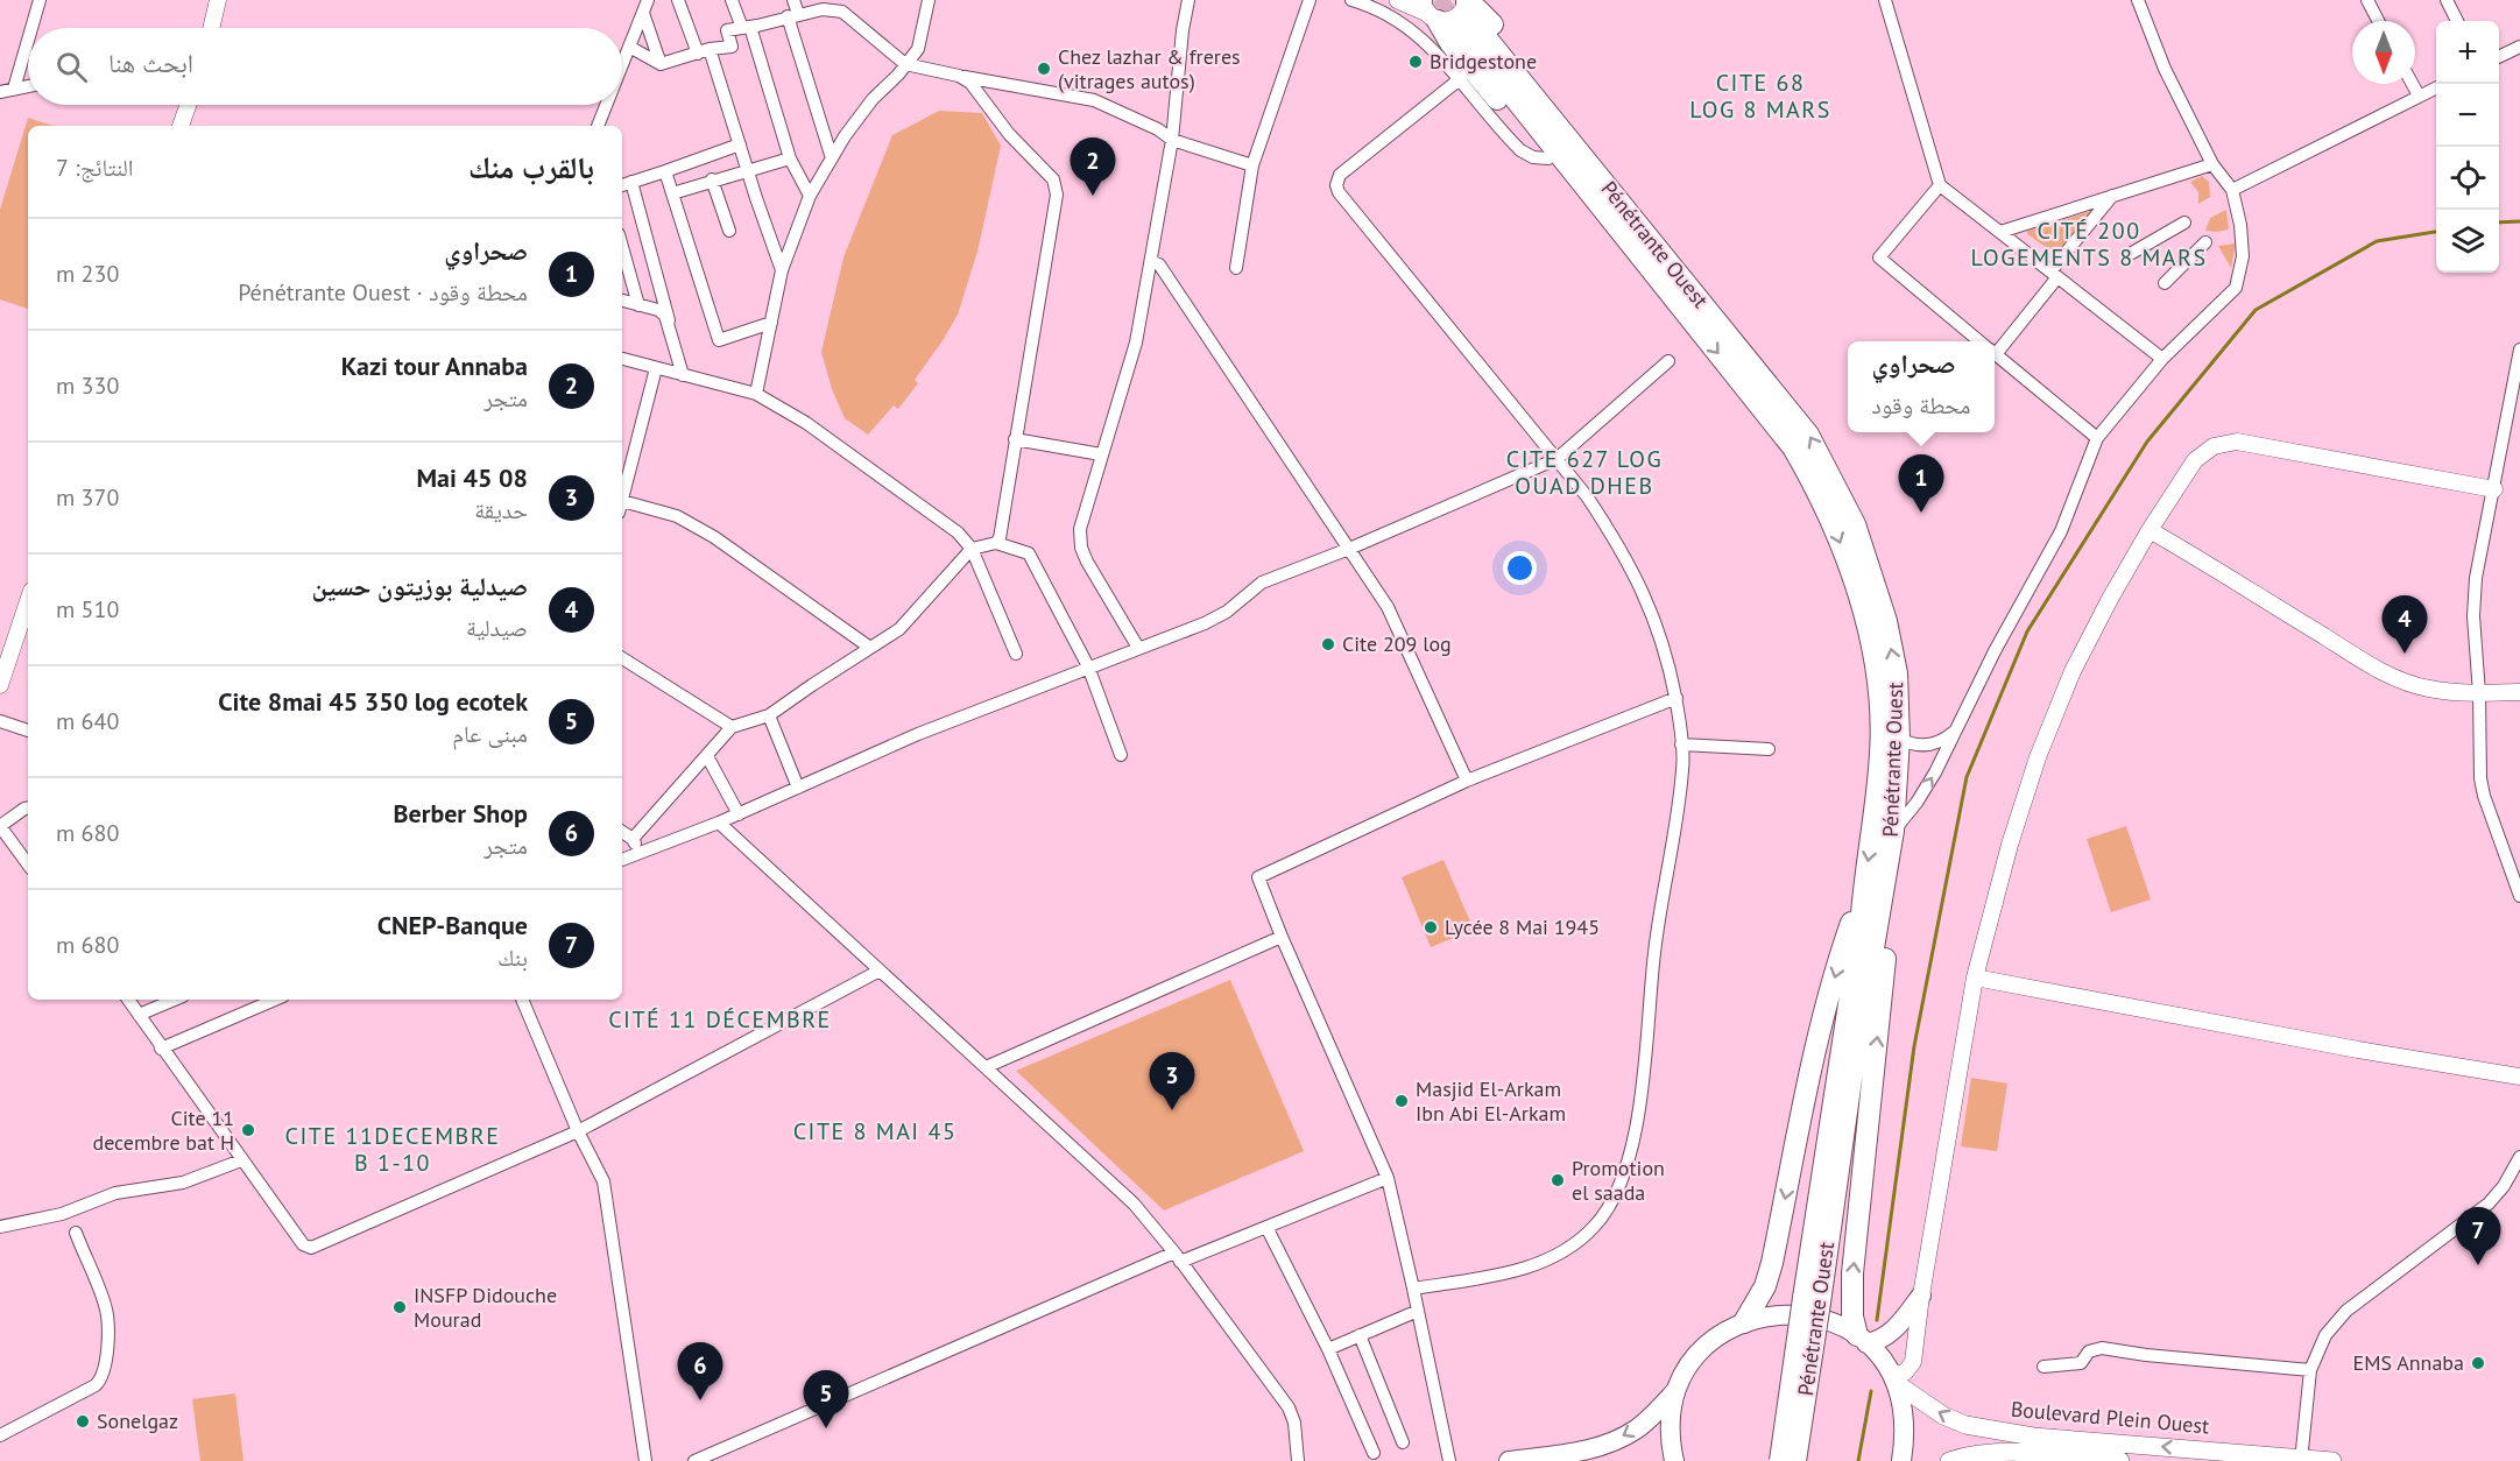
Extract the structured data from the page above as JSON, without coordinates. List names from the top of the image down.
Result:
{
  "streets": {
    "highway": ["Pénétrante Ouest"],
    "main road": ["Boulevard Plein Ouest"]
  },
  "districts": [
    "CITE 68 LOG 8 MARS",
    "CITÉ 200 LOGEMENTS 8 MARS",
    "CITE 627 LOG OUAD DHEB",
    "CITÉ 11 DÉCEMBRE",
    "CITE 8 MAI 45",
    "CITE 11DECEMBRE B 1-10"
  ],
  "places": [
    "Bridgestone",
    "Chez lazhar & freres (vitrages autos)",
    "Cite 209 log",
    "Lycée 8 Mai 1945",
    "Masjid El-Arkam Ibn Abi El-Arkam",
    "Cite 11 decembre bat H",
    "Promotion el saada",
    "INSFP Didouche Mourad",
    "EMS Annaba",
    "Sonelgaz"
  ],
  "north": "bottom",
  "page": {
    "map_buttons": ["+", "−"],
    "search": "ابحث هنا",
    "heading": ["بالقرب منك", "النتائج: 7"],
    "pins": [
      "2",
      "1",
      "4",
      "3",
      "7",
      "6",
      "5"
    ],
    "list": [
      {
        "mark": "1",
        "name": "صحراوي",
        "note": "محطة وقود · Pénétrante Ouest",
        "value": "230 m"
      },
      {
        "mark": "2",
        "name": "Kazi tour Annaba",
        "note": "متجر",
        "value": "330 m"
      },
      {
        "mark": "3",
        "name": "08 Mai 45",
        "note": "حديقة",
        "value": "370 m"
      },
      {
        "mark": "4",
        "name": "صيدلية بوزيتون حسين",
        "note": "صيدلية",
        "value": "510 m"
      },
      {
        "mark": "5",
        "name": "Cite 8mai 45 350 log ecotek",
        "note": "مبنى عام",
        "value": "640 m"
      },
      {
        "mark": "6",
        "name": "Berber Shop",
        "note": "متجر",
        "value": "680 m"
      },
      {
        "mark": "7",
        "name": "CNEP-Banque",
        "note": "بنك",
        "value": "680 m"
      }
    ],
    "popup": ["صحراوي", "محطة وقود"]
  }
}
